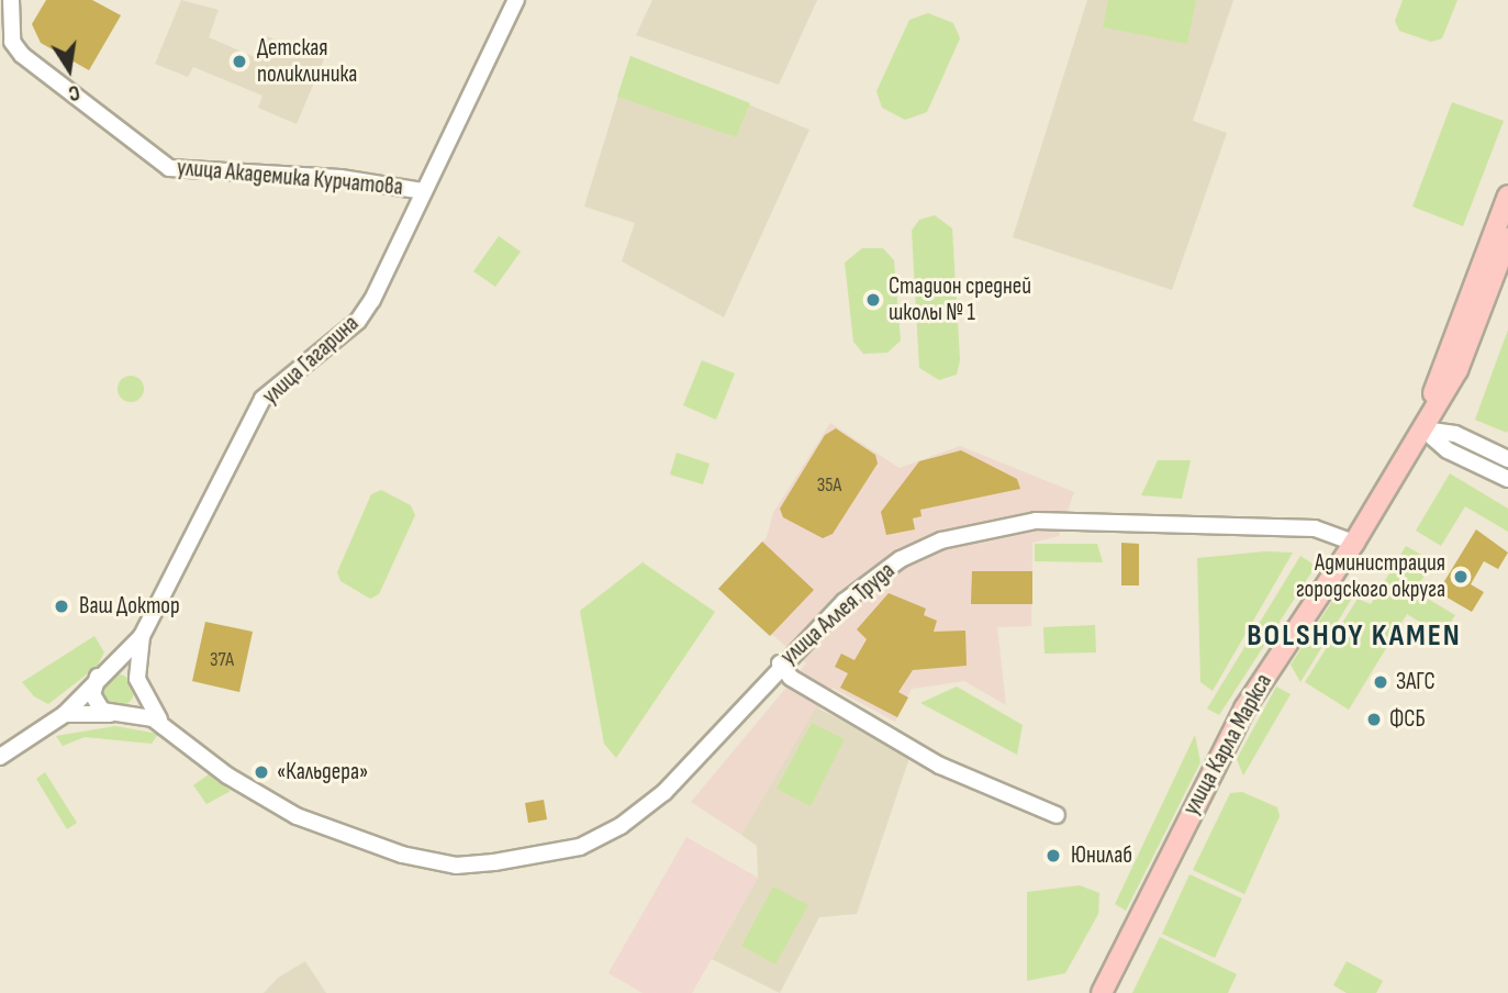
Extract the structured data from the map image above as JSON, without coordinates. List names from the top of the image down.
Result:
{
  "streets": {
    "main road": ["улица Карла Маркса"],
    "street": ["улица Академика Курчатова", "улица Гагарина", "улица Аллея Труда"]
  },
  "crossings": [
    ["улица Академика Курчатова", "улица Гагарина"],
    ["улица Аллея Труда", "улица Карла Маркса"]
  ],
  "districts": ["BOLSHOY KAMEN"],
  "places": [
    "Детская поликлиника",
    "Стадион средней школы № 1",
    "Администрация городского округа",
    "Ваш Доктор",
    "ЗАГС",
    "ФСБ",
    "«Кальдера»",
    "Юнилаб"
  ],
  "house_numbers": ["35А", "37А"],
  "north": "bottom"
}
